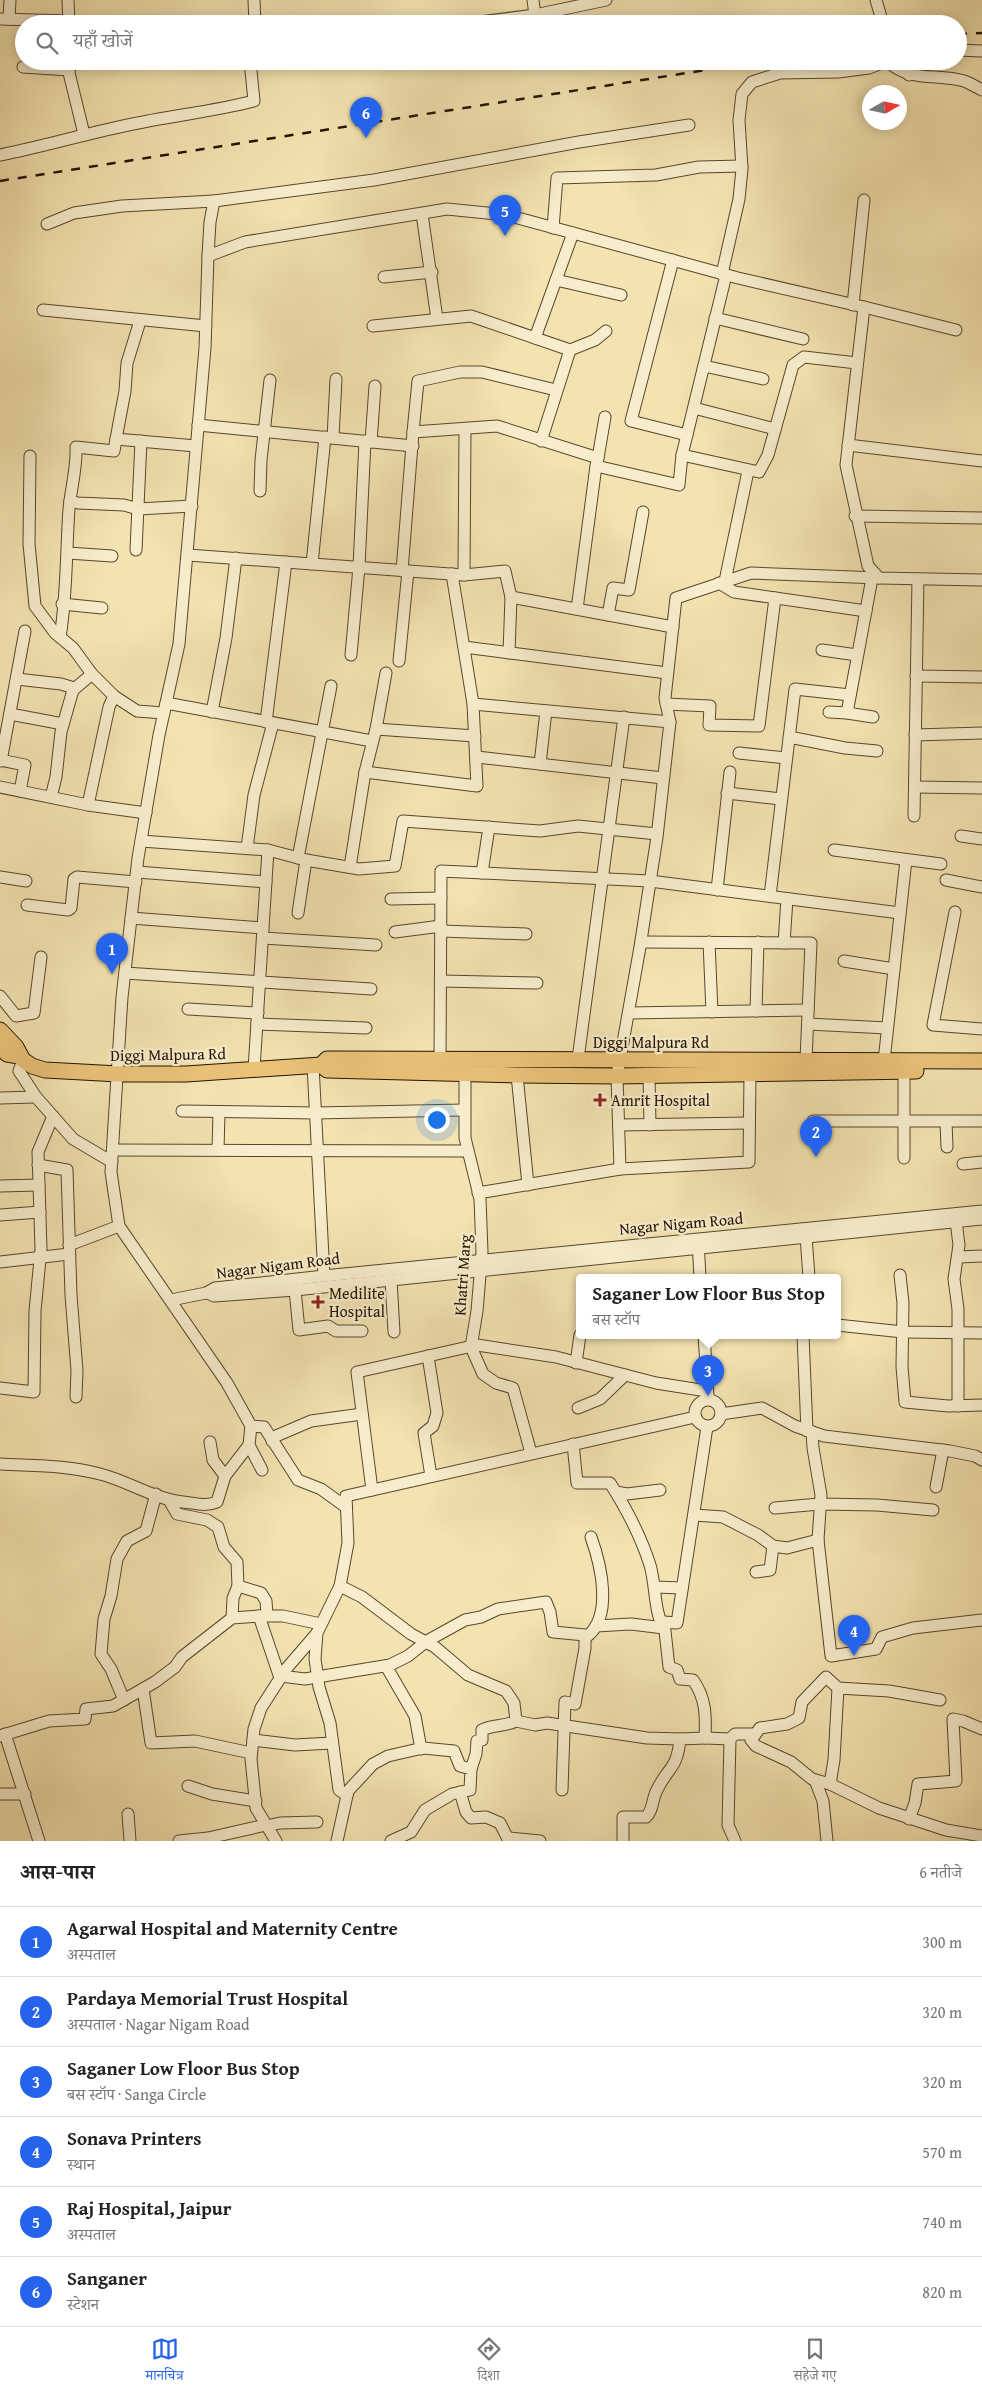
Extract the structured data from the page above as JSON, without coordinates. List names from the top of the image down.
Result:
{
  "streets": {
    "main road": ["Diggi Malpura Rd"],
    "street": ["Nagar Nigam Road", "Khatri Marg"]
  },
  "crossings": [
    ["Diggi Malpura Rd", "Khatri Marg"],
    ["Nagar Nigam Road", "Khatri Marg"]
  ],
  "places": {
    "health": ["Amrit Hospital", "Medilite Hospital"]
  },
  "north": "right",
  "page": {
    "search": "यहाँ खोजें",
    "pins": [
      "6",
      "5",
      "1",
      "2",
      "3",
      "4"
    ],
    "popup": ["Saganer Low Floor Bus Stop", "बस स्टॉप"],
    "heading": ["आस-पास", "6 नतीजे"],
    "list": [
      {
        "mark": "1",
        "name": "Agarwal Hospital and Maternity Centre",
        "note": "अस्पताल",
        "value": "300 m"
      },
      {
        "mark": "2",
        "name": "Pardaya Memorial Trust Hospital",
        "note": "अस्पताल · Nagar Nigam Road",
        "value": "320 m"
      },
      {
        "mark": "3",
        "name": "Saganer Low Floor Bus Stop",
        "note": "बस स्टॉप · Sanga Circle",
        "value": "320 m"
      },
      {
        "mark": "4",
        "name": "Sonava Printers",
        "note": "स्थान",
        "value": "570 m"
      },
      {
        "mark": "5",
        "name": "Raj Hospital, Jaipur",
        "note": "अस्पताल",
        "value": "740 m"
      },
      {
        "mark": "6",
        "name": "Sanganer",
        "note": "स्टेशन",
        "value": "820 m"
      }
    ],
    "nav": ["मानचित्र", "दिशा", "सहेजे गए"]
  }
}
